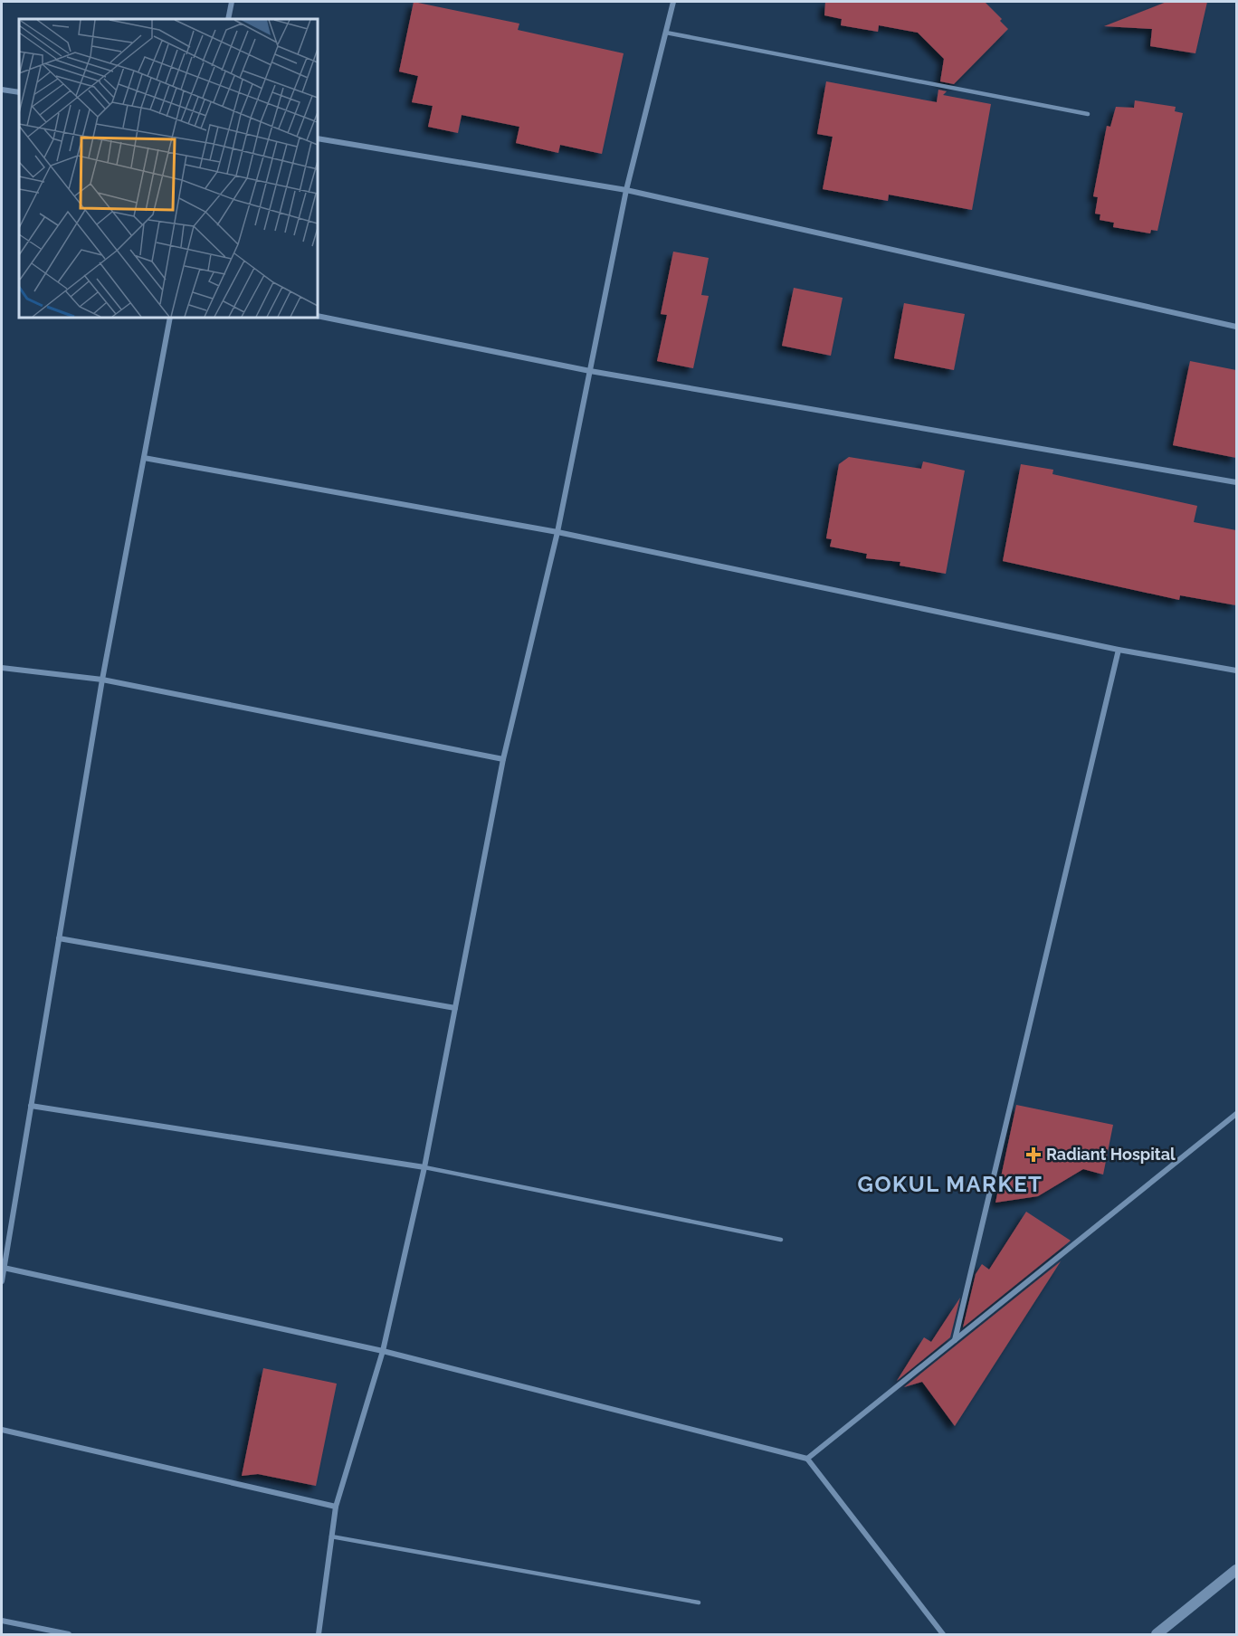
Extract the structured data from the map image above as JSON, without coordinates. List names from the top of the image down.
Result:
{
  "districts": ["GOKUL MARKET"],
  "places": {
    "health": ["Radiant Hospital"]
  }
}
